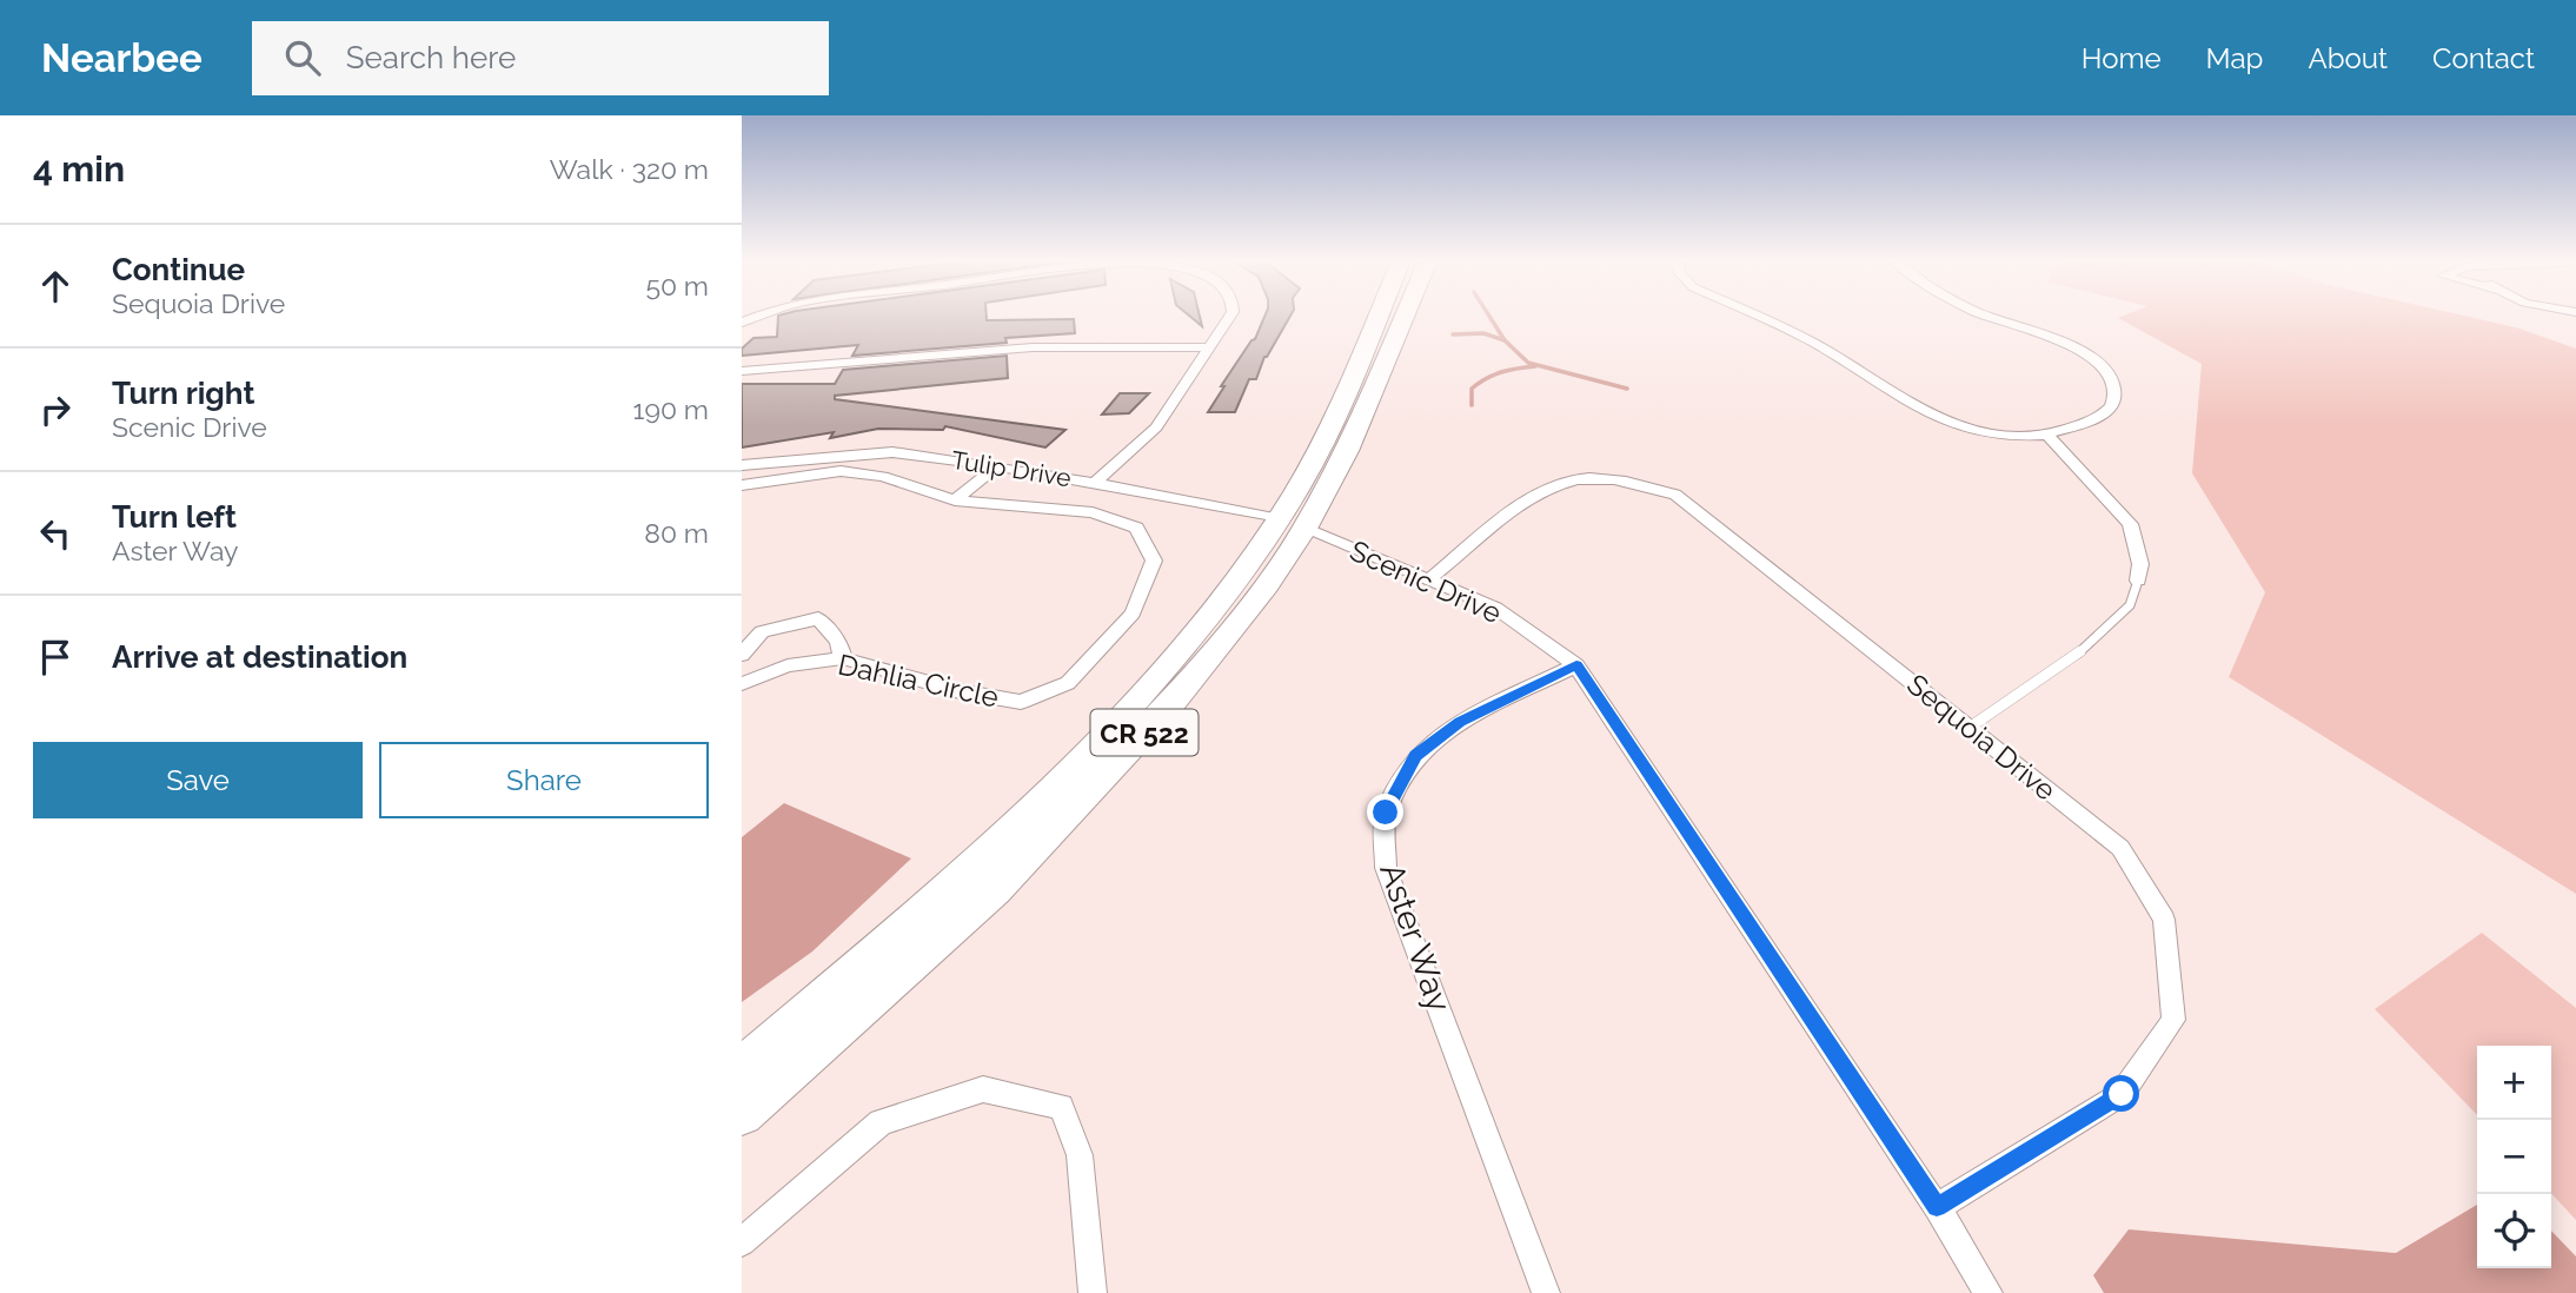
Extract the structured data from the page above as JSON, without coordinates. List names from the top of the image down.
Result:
{
  "streets": {
    "main road": ["CR 522"],
    "street": [
      "Tulip Drive",
      "Scenic Drive",
      "Dahlia Circle",
      "Sequoia Drive",
      "Aster Way"
    ]
  },
  "crossings": [
    ["Tulip Drive", "Scenic Drive"],
    ["Tulip Drive", "CR 522"],
    ["Scenic Drive", "CR 522"],
    ["Scenic Drive", "Sequoia Drive"],
    ["Scenic Drive", "Aster Way"]
  ],
  "page": {
    "header": "Nearbee",
    "search": "Search here",
    "nav": [
      "Home",
      "Map",
      "About",
      "Contact"
    ],
    "heading": ["4 min", "Walk · 320 m"],
    "list": [
      ["Continue", "Sequoia Drive", "50 m"],
      ["Turn right", "Scenic Drive", "190 m"],
      ["Turn left", "Aster Way", "80 m"],
      "Arrive at destination"
    ],
    "buttons": ["Save", "Share"],
    "map_buttons": ["+", "−"]
  }
}
